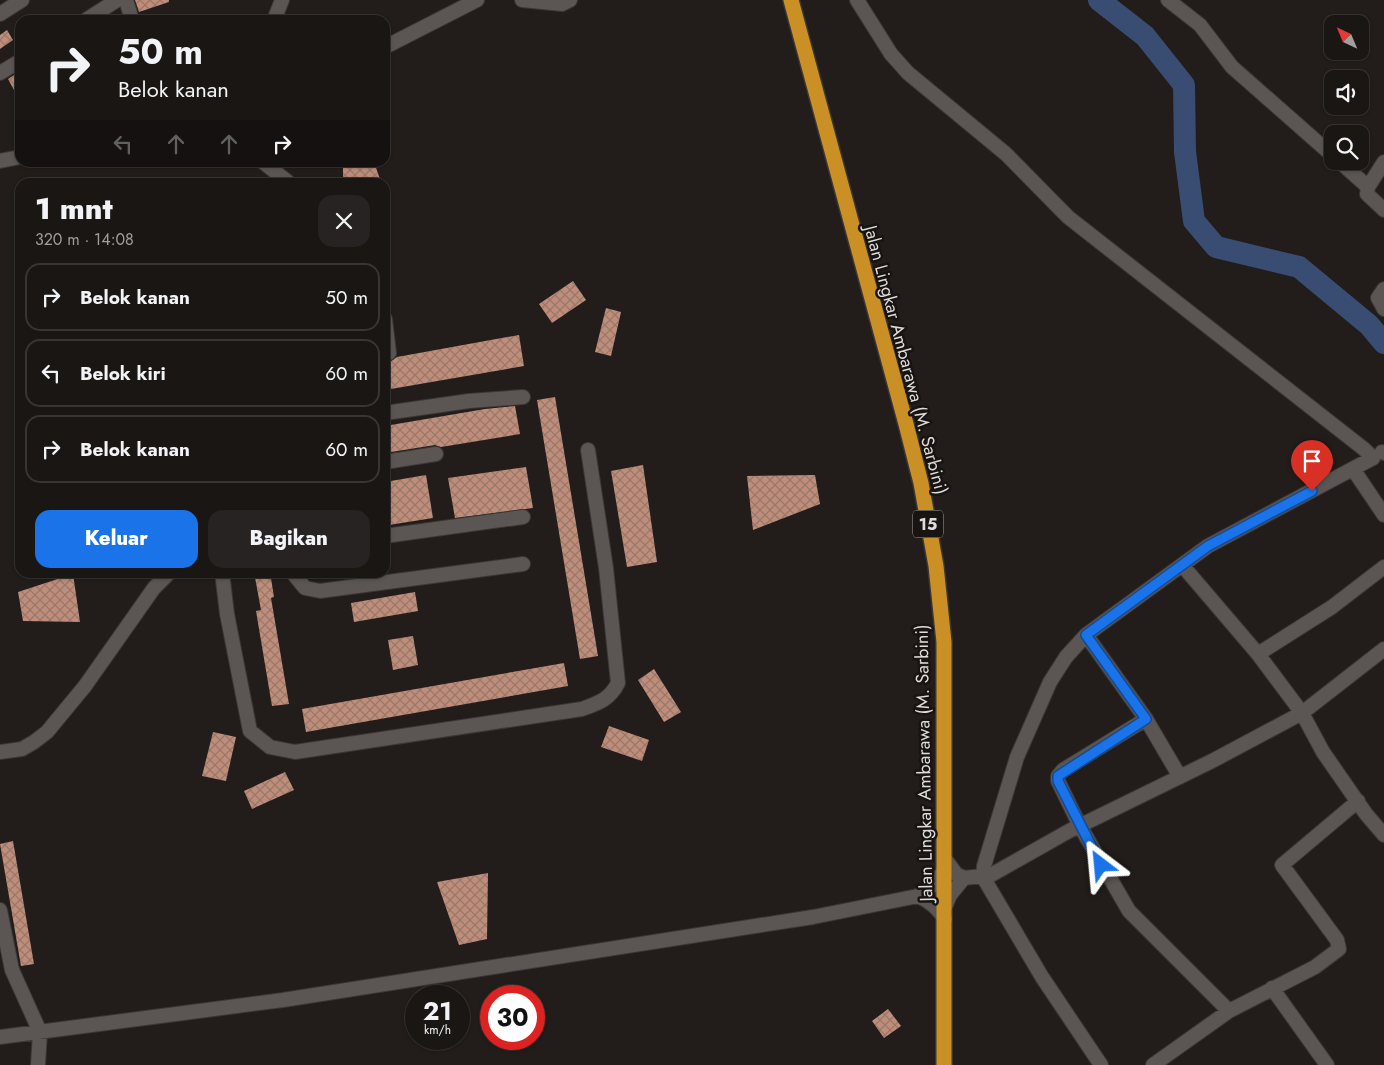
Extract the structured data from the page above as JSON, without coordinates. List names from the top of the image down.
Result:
{
  "streets": {
    "highway": ["Jalan Lingkar Ambarawa (M. Sarbini)", "15"]
  },
  "north": "top left",
  "page": {
    "turn": ["50 m", "Belok kanan"],
    "heading": ["1 mnt", "320 m · 14:08"],
    "list": [
      {
        "name": "Belok kanan",
        "value": "50 m"
      },
      {
        "name": "Belok kiri",
        "value": "60 m"
      },
      {
        "name": "Belok kanan",
        "value": "60 m"
      }
    ],
    "buttons": ["Keluar", "Bagikan"],
    "speed": "21 km/h",
    "limit": "30"
  }
}
